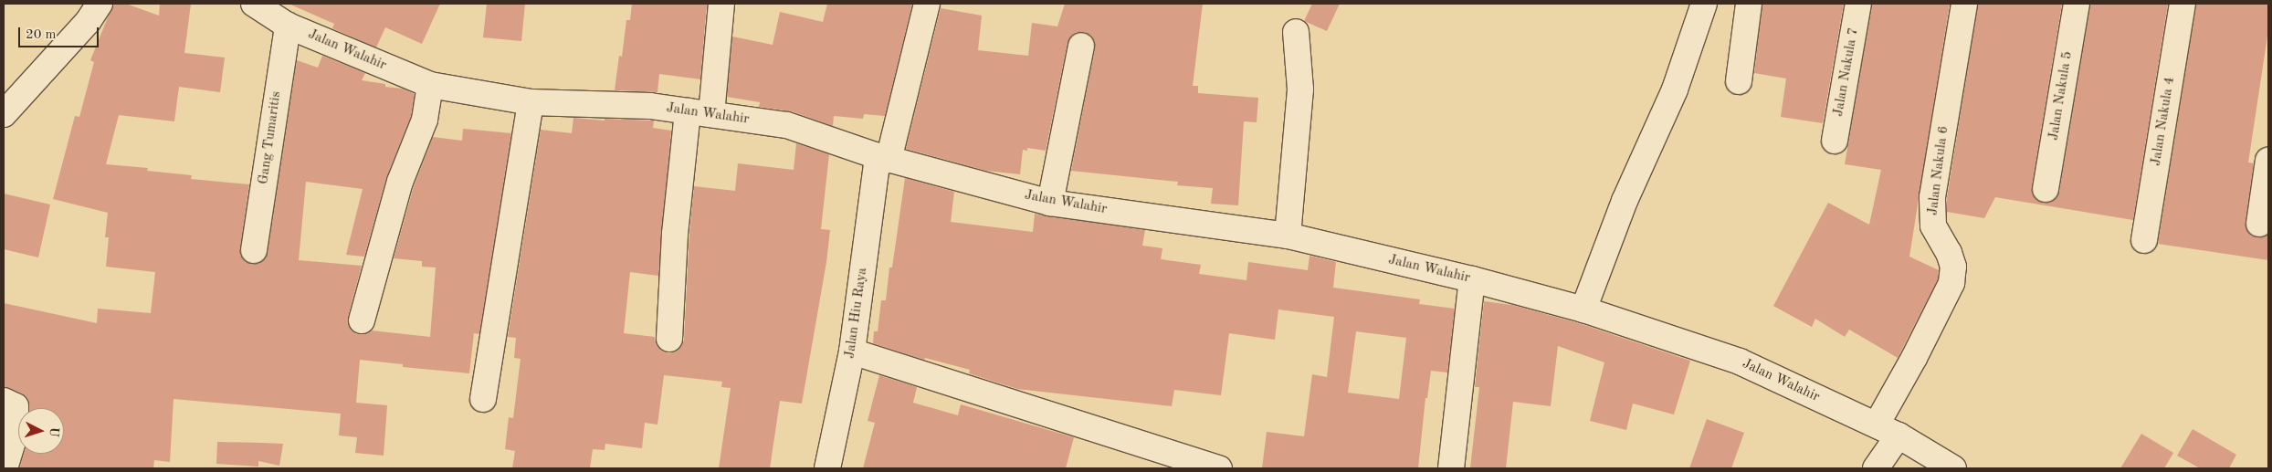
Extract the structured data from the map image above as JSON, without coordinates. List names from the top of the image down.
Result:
{
  "streets": {
    "street": [
      "Jalan Walahir",
      "Jalan Nakula 7",
      "Jalan Nakula 5",
      "Jalan Nakula 4",
      "Gang Tumaritis",
      "Jalan Nakula 6",
      "Jalan Hiu Raya"
    ]
  },
  "crossings": [
    ["Jalan Walahir", "Gang Tumaritis"],
    ["Jalan Walahir", "Jalan Nakula 6"],
    ["Jalan Walahir", "Jalan Hiu Raya"]
  ],
  "scale_bar": "20 m",
  "north": "right"
}
